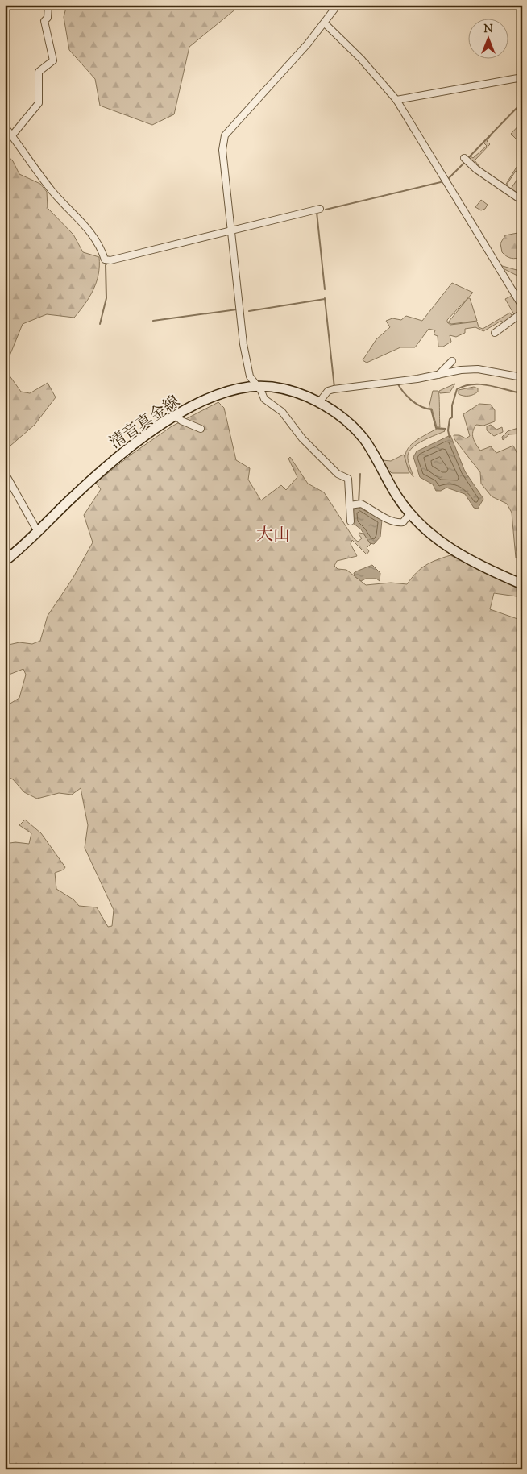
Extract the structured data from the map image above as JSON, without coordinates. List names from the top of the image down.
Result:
{
  "streets": {
    "main road": ["清音真金線"]
  },
  "districts": ["大山"],
  "north": "top"
}
